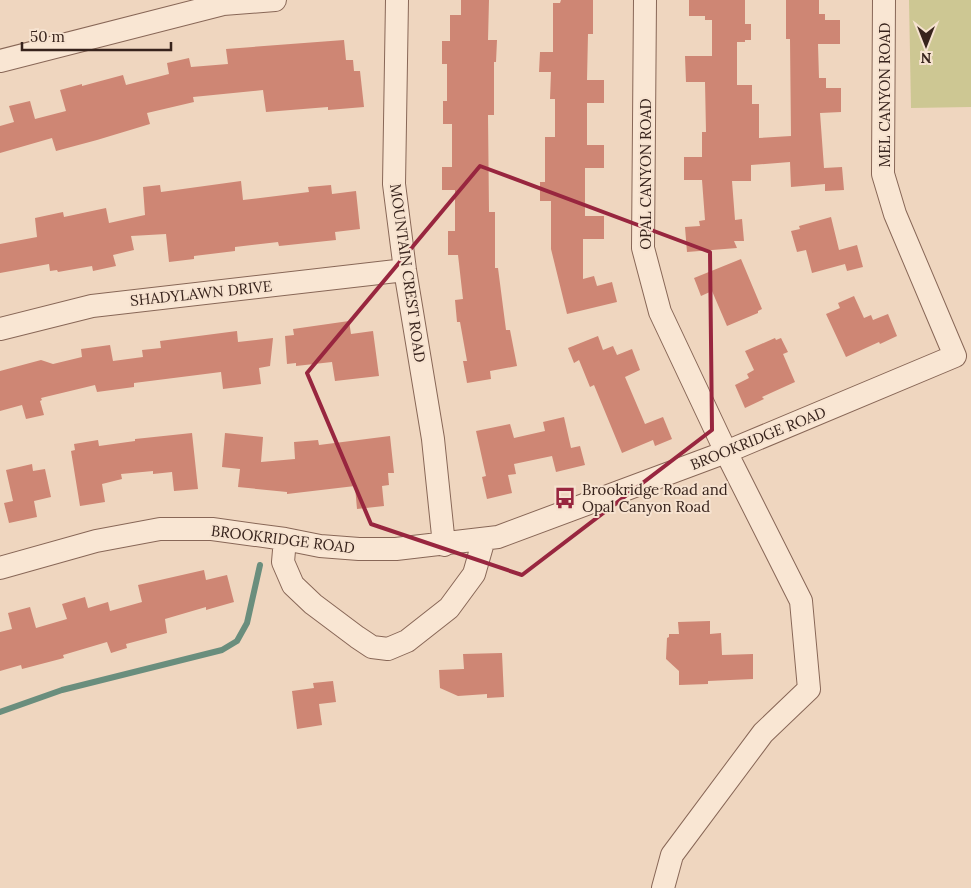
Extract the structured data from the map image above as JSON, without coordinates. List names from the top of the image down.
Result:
{
  "streets": {
    "street": [
      "MEL CANYON ROAD",
      "OPAL CANYON ROAD",
      "MOUNTAIN CREST ROAD",
      "SHADYLAWN DRIVE",
      "BROOKRIDGE ROAD"
    ]
  },
  "crossings": [
    ["MEL CANYON ROAD", "BROOKRIDGE ROAD"],
    ["OPAL CANYON ROAD", "BROOKRIDGE ROAD"],
    ["MOUNTAIN CREST ROAD", "SHADYLAWN DRIVE"],
    ["MOUNTAIN CREST ROAD", "BROOKRIDGE ROAD"]
  ],
  "places": {
    "bus stop": ["Brookridge Road and Opal Canyon Road"]
  },
  "scale_bar": "50 m",
  "north": "bottom"
}
